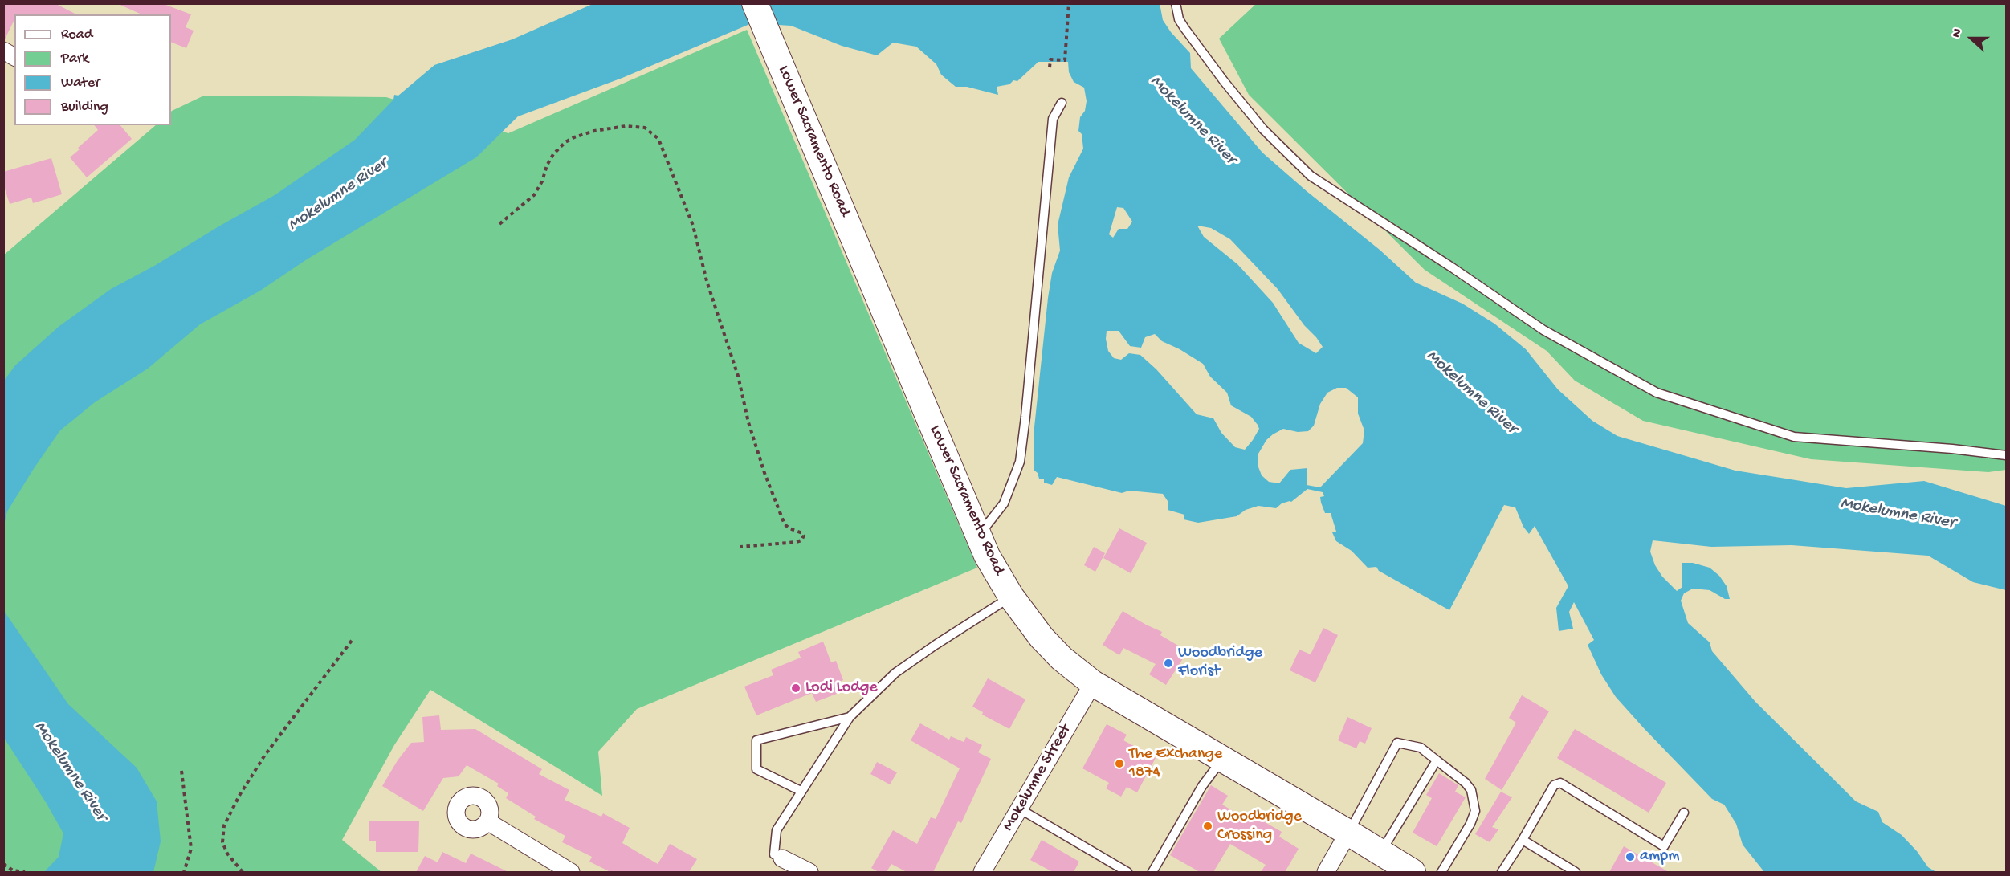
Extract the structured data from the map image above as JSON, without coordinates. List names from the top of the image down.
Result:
{
  "streets": {
    "main road": ["Lower Sacramento Road"],
    "street": ["Mokelumne Street"]
  },
  "crossings": [
    ["Lower Sacramento Road", "Mokelumne Street"]
  ],
  "water": ["Mokelumne River"],
  "places": [
    "Woodbridge Florist",
    "Lodi Lodge",
    "The Exchange 1874",
    "Woodbridge Crossing",
    "ampm"
  ],
  "legend": [
    "Road",
    "Park",
    "Water",
    "Building"
  ],
  "north": "left"
}
